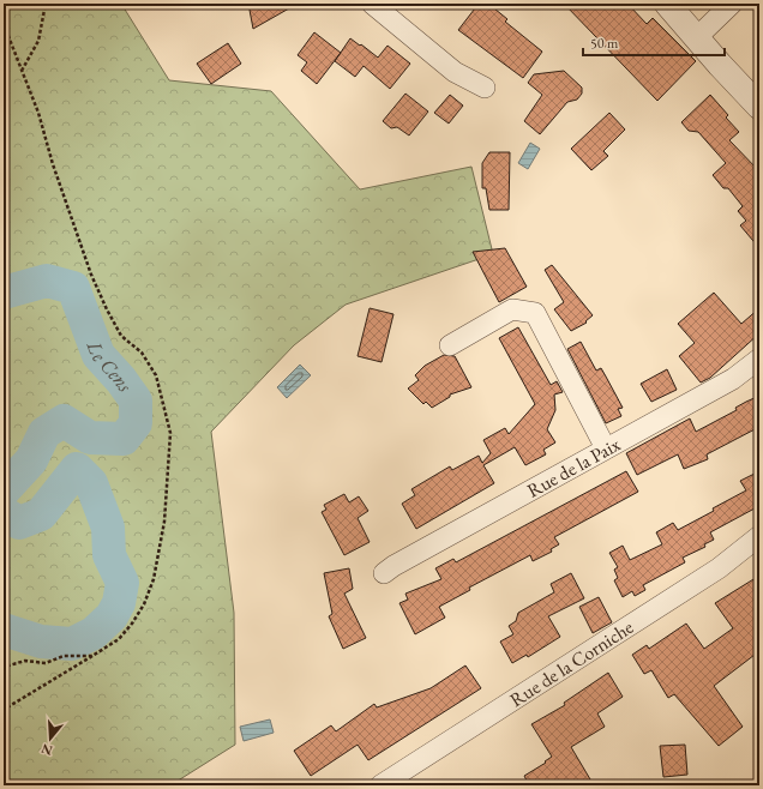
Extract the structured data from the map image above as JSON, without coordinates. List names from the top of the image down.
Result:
{
  "streets": {
    "street": ["Rue de la Paix", "Rue de la Corniche"]
  },
  "water": ["Le Cens"],
  "scale_bar": "50 m",
  "north": "bottom"
}
